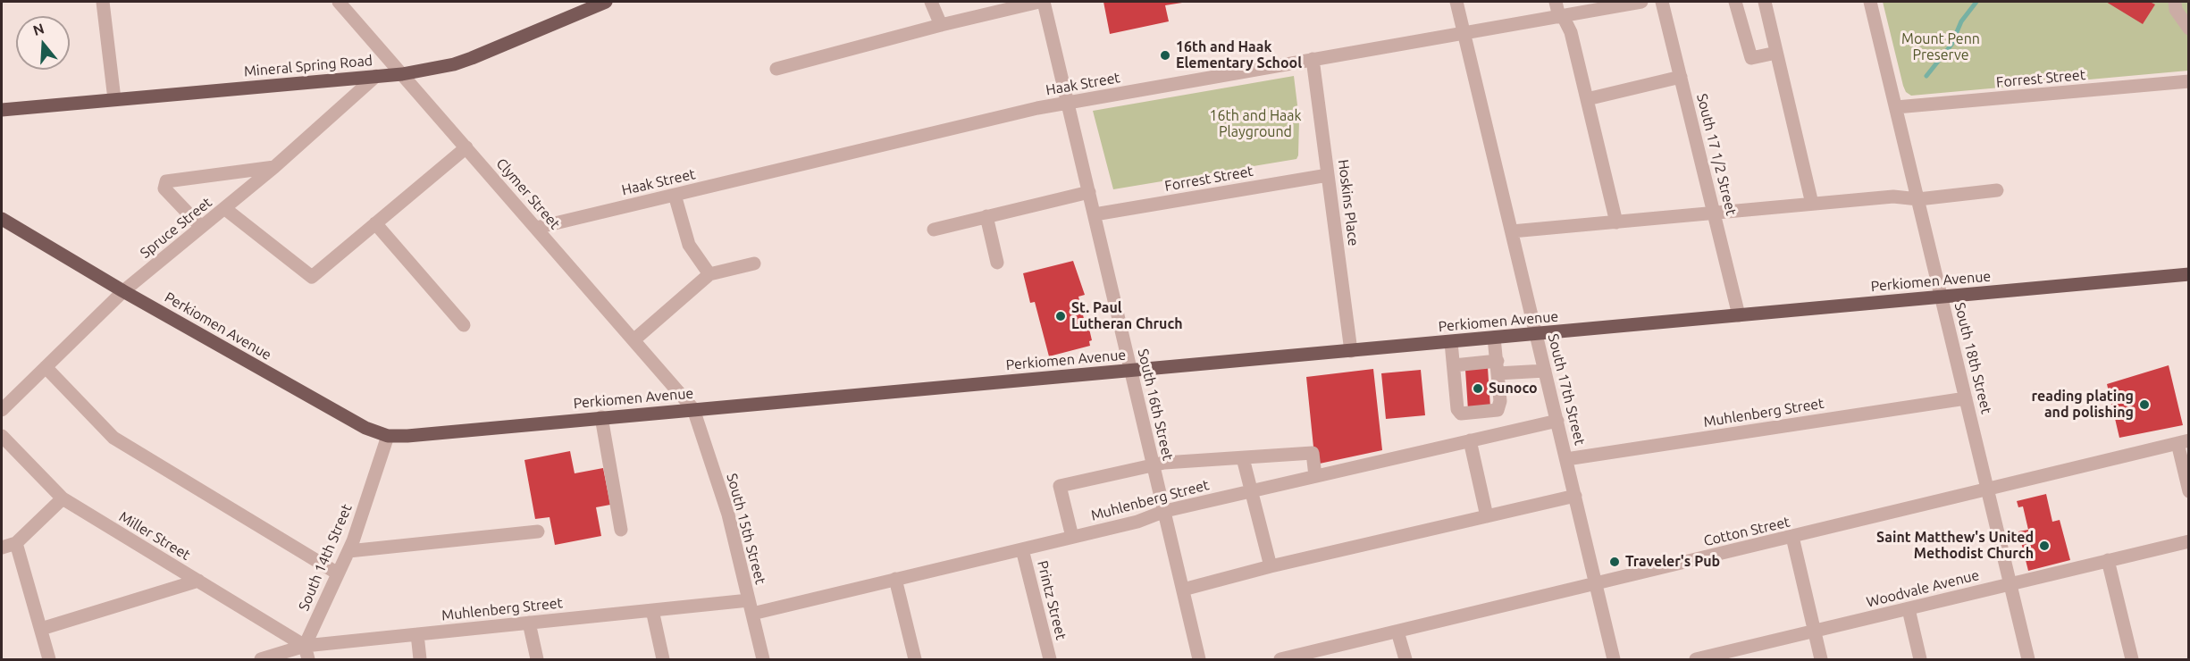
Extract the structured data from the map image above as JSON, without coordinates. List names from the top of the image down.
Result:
{
  "streets": {
    "main road": ["Mineral Spring Road", "Perkiomen Avenue"],
    "street": [
      "Forrest Street",
      "Haak Street",
      "South 17 1/2 Street",
      "Clymer Street",
      "Hoskins Place",
      "Spruce Street",
      "South 18th Street",
      "South 17th Street",
      "South 16th Street",
      "Muhlenberg Street",
      "South 15th Street",
      "Cotton Street",
      "Miller Street",
      "South 14th Street",
      "Woodvale Avenue",
      "Printz Street"
    ]
  },
  "crossings": [
    ["Mineral Spring Road", "Clymer Street"],
    ["Mineral Spring Road", "Spruce Street"],
    ["Forrest Street", "Hoskins Place"],
    ["Forrest Street", "South 18th Street"],
    ["Forrest Street", "South 16th Street"],
    ["Haak Street", "Clymer Street"],
    ["Haak Street", "Hoskins Place"],
    ["Haak Street", "South 17th Street"],
    ["Haak Street", "South 16th Street"],
    ["South 17 1/2 Street", "Perkiomen Avenue"],
    ["Clymer Street", "Perkiomen Avenue"],
    ["Clymer Street", "South 15th Street"],
    ["Hoskins Place", "Perkiomen Avenue"],
    ["Spruce Street", "Perkiomen Avenue"],
    ["Perkiomen Avenue", "South 18th Street"],
    ["Perkiomen Avenue", "South 17th Street"],
    ["Perkiomen Avenue", "South 16th Street"],
    ["Perkiomen Avenue", "South 15th Street"],
    ["Perkiomen Avenue", "South 14th Street"],
    ["South 18th Street", "Muhlenberg Street"],
    ["South 18th Street", "Cotton Street"],
    ["South 18th Street", "Woodvale Avenue"],
    ["South 17th Street", "Muhlenberg Street"],
    ["South 17th Street", "Cotton Street"],
    ["South 16th Street", "Muhlenberg Street"],
    ["Muhlenberg Street", "South 15th Street"],
    ["Muhlenberg Street", "Miller Street"],
    ["Muhlenberg Street", "South 14th Street"],
    ["Muhlenberg Street", "Printz Street"],
    ["Miller Street", "South 14th Street"]
  ],
  "parks": ["Mount Penn Preserve", "16th and Haak Playground"],
  "places": [
    "16th and Haak Elementary School",
    "St. Paul Lutheran Chruch",
    "Sunoco",
    "reading plating and polishing",
    "Saint Matthew's United Methodist Church",
    "Traveler's Pub"
  ],
  "north": "top"
}
